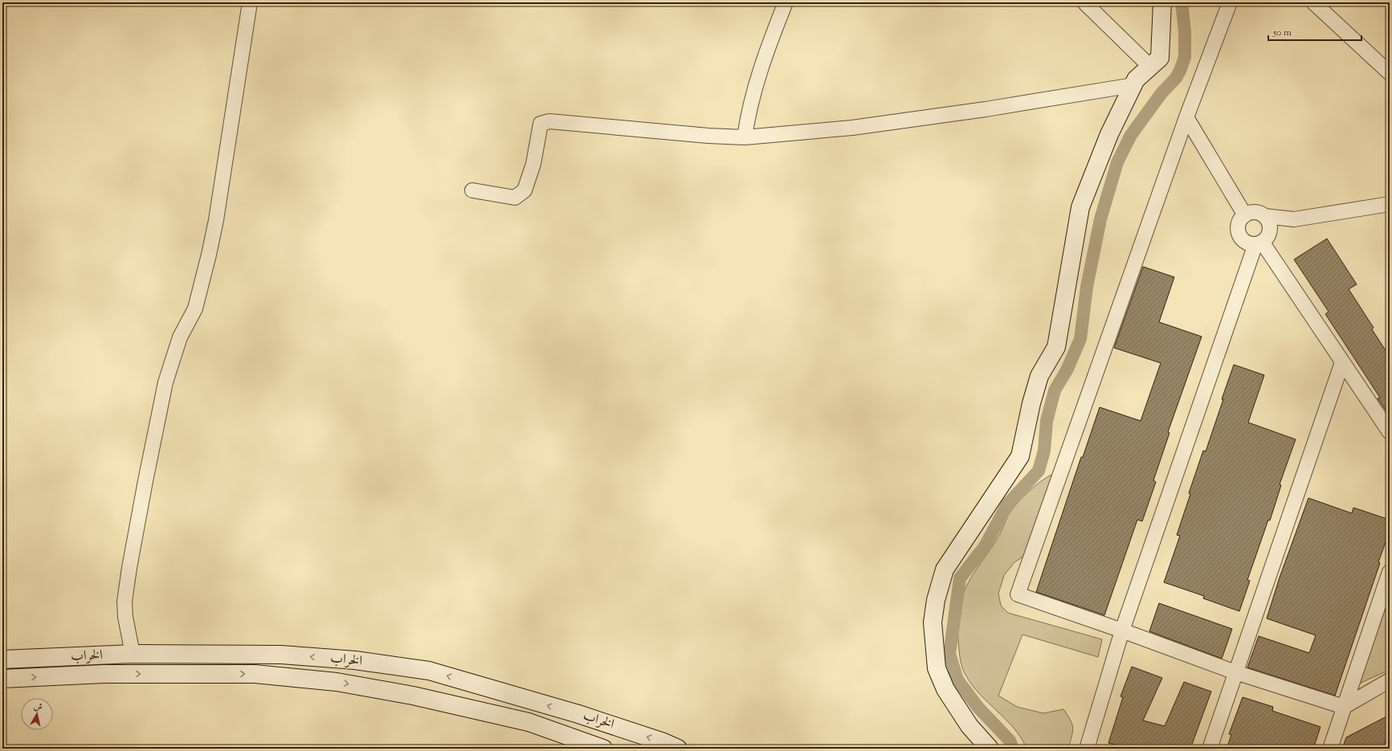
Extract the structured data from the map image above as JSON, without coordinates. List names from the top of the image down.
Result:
{
  "streets": {
    "main road": ["الخراب"]
  },
  "scale_bar": "50 m",
  "north": "top"
}
